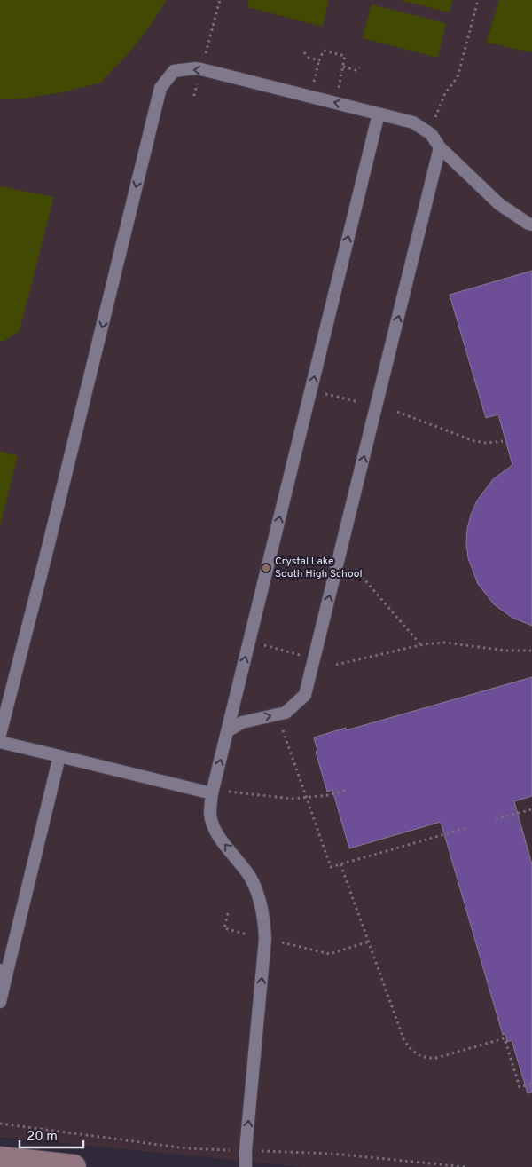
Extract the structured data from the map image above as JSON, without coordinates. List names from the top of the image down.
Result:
{
  "places": ["Crystal Lake South High School"],
  "scale_bar": "20 m"
}
